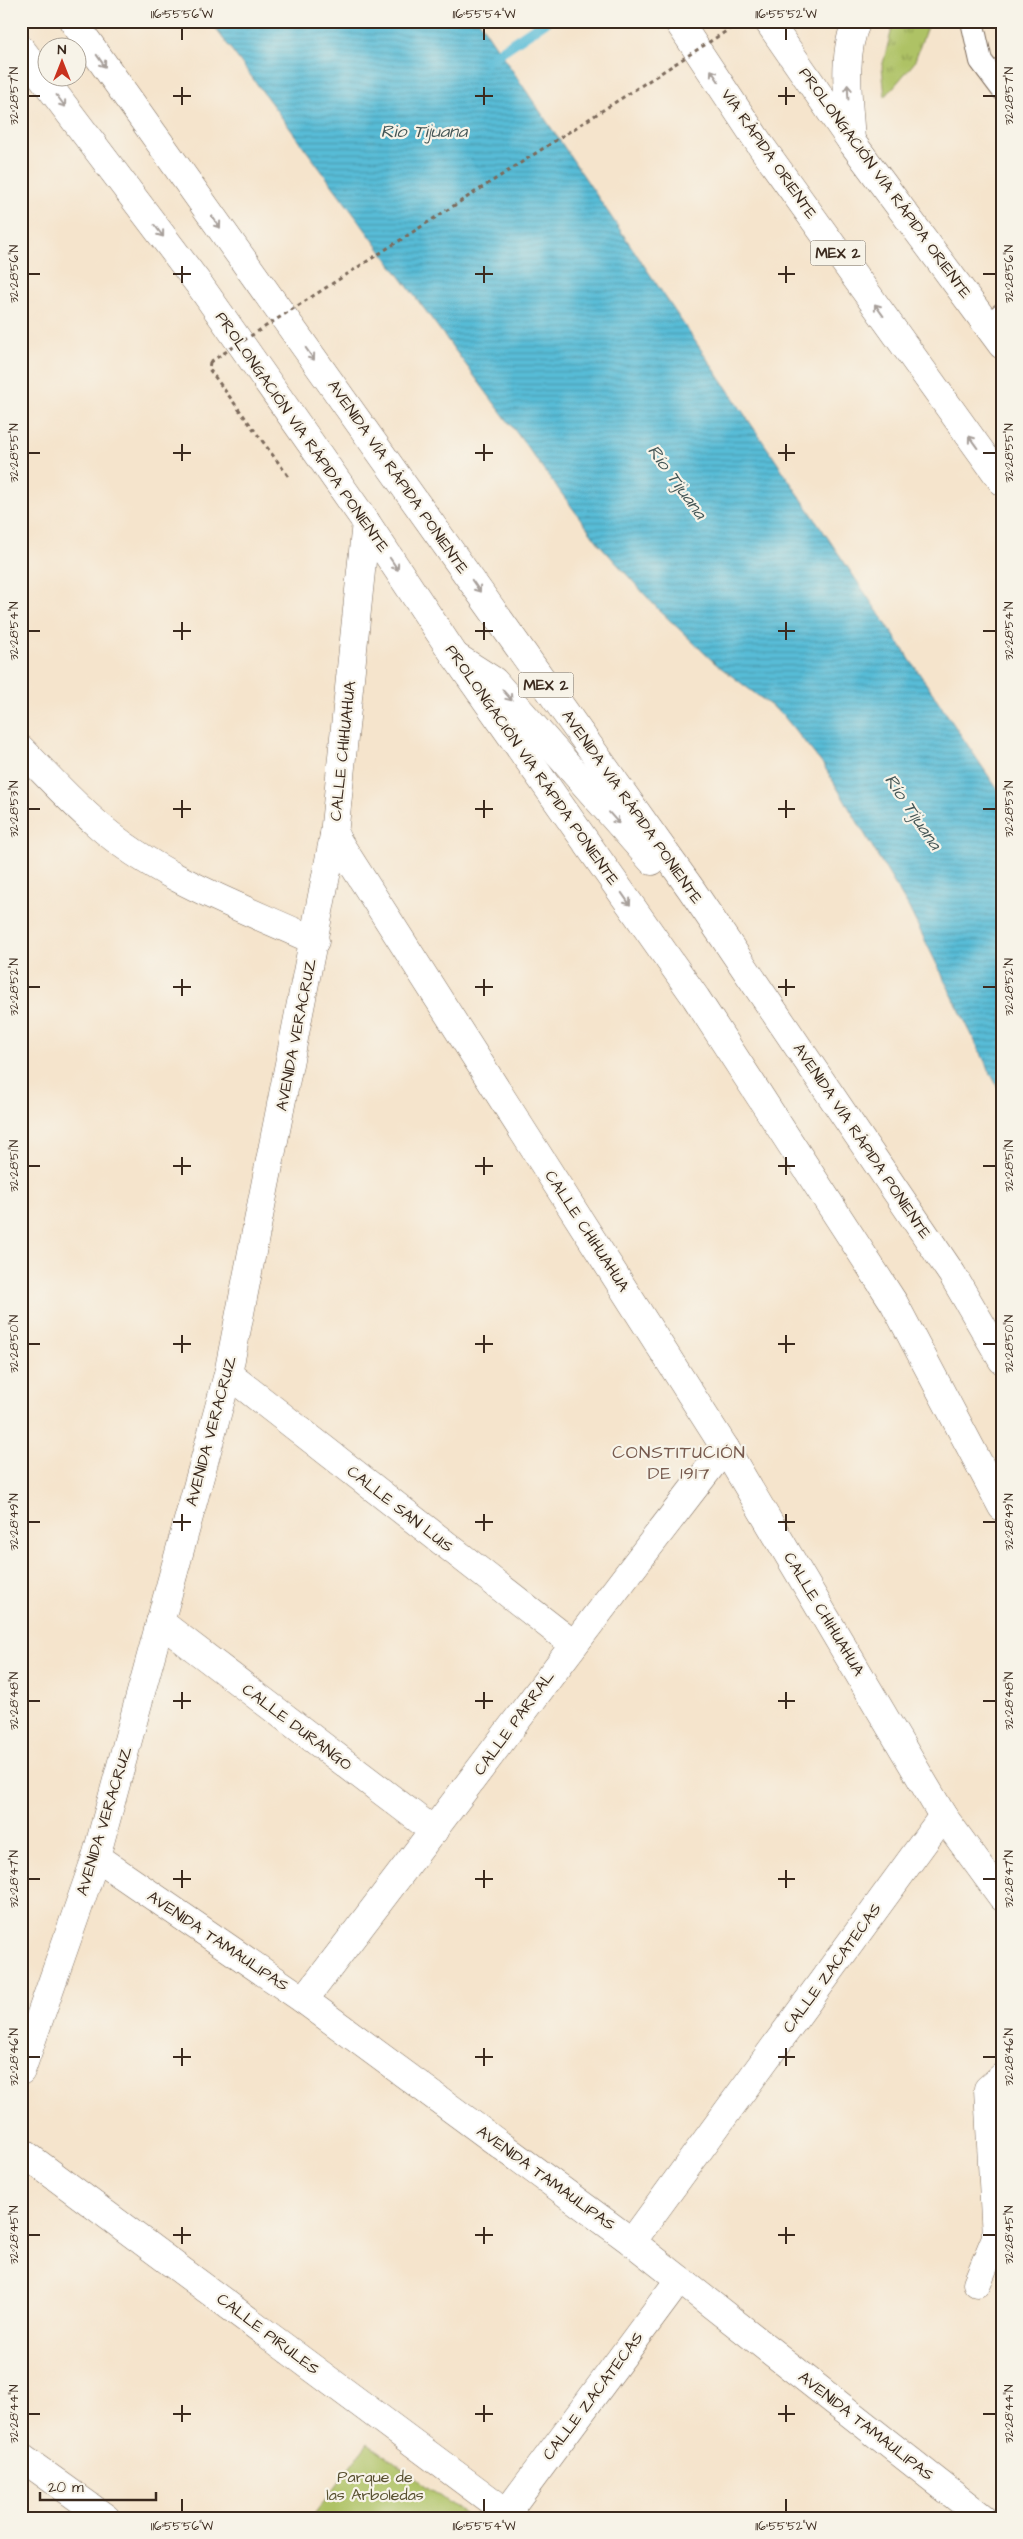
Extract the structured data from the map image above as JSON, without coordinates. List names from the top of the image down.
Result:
{
  "streets": {
    "main road": [
      "VÍA RÁPIDA ORIENTE",
      "PROLONGACIÓN VÍA RÁPIDA ORIENTE",
      "MEX 2",
      "PROLONGACIÓN VÍA RÁPIDA PONIENTE",
      "AVENIDA VÍA RÁPIDA PONIENTE",
      "CALLE CHIHUAHUA",
      "AVENIDA VERACRUZ",
      "CALLE SAN LUIS",
      "CALLE PARRAL",
      "CALLE DURANGO",
      "AVENIDA TAMAULIPAS",
      "CALLE ZACATECAS",
      "CALLE PIRULES"
    ]
  },
  "crossings": [
    ["PROLONGACIÓN VÍA RÁPIDA PONIENTE", "CALLE CHIHUAHUA"],
    ["CALLE CHIHUAHUA", "AVENIDA VERACRUZ"],
    ["CALLE CHIHUAHUA", "CALLE PARRAL"],
    ["CALLE CHIHUAHUA", "CALLE ZACATECAS"],
    ["AVENIDA VERACRUZ", "CALLE SAN LUIS"],
    ["AVENIDA VERACRUZ", "CALLE DURANGO"],
    ["AVENIDA VERACRUZ", "AVENIDA TAMAULIPAS"],
    ["CALLE SAN LUIS", "CALLE PARRAL"],
    ["CALLE PARRAL", "CALLE DURANGO"],
    ["CALLE PARRAL", "AVENIDA TAMAULIPAS"],
    ["AVENIDA TAMAULIPAS", "CALLE ZACATECAS"],
    ["CALLE ZACATECAS", "CALLE PIRULES"]
  ],
  "one_way": ["VÍA RÁPIDA ORIENTE", "PROLONGACIÓN VÍA RÁPIDA PONIENTE"],
  "districts": ["CONSTITUCIÓN DE 1917"],
  "water": ["Rio Tijuana", "Río Tijuana"],
  "parks": ["Parque de las Arboledas"],
  "scale_bar": "20 m",
  "north": "top",
  "coordinates": [
    "116°55'56\"W",
    "116°55'54\"W",
    "116°55'52\"W",
    "32°28'57\"N",
    "32°28'56\"N",
    "32°28'55\"N",
    "32°28'54\"N",
    "32°28'53\"N",
    "32°28'52\"N",
    "32°28'51\"N",
    "32°28'50\"N",
    "32°28'49\"N",
    "32°28'48\"N",
    "32°28'47\"N",
    "32°28'46\"N",
    "32°28'45\"N",
    "32°28'44\"N"
  ]
}
